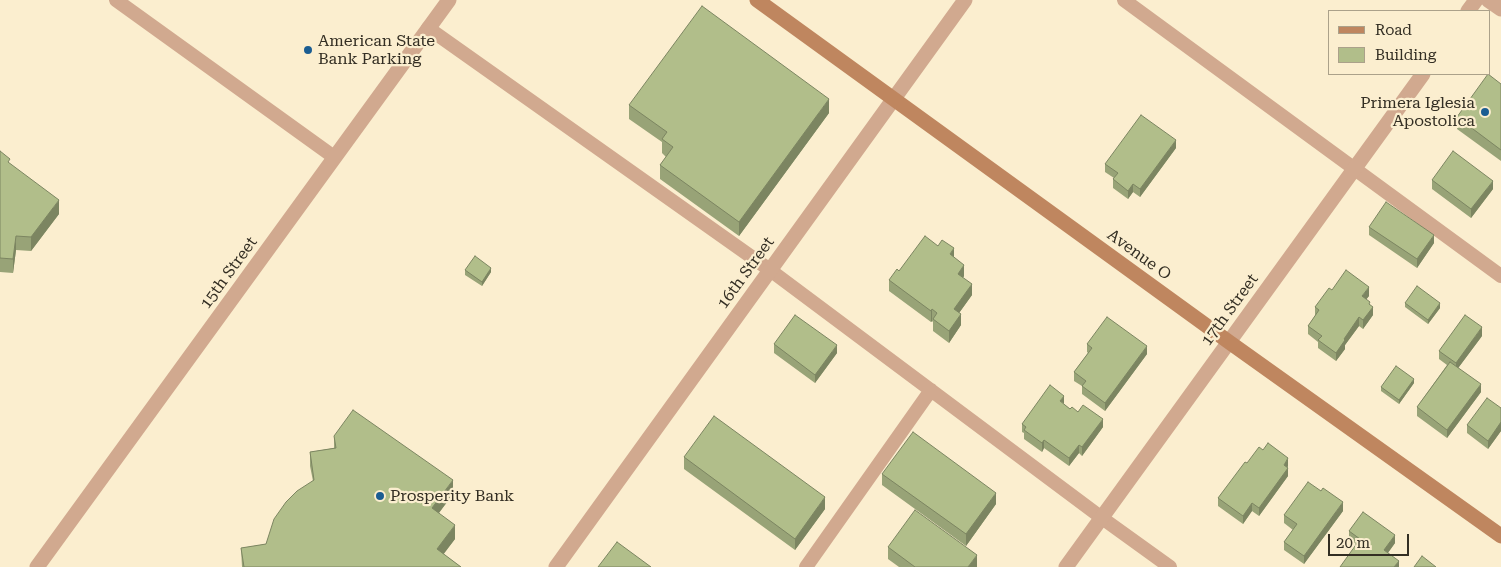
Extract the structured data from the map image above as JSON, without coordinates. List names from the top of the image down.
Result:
{
  "streets": {
    "street": [
      "Avenue O",
      "15th Street",
      "16th Street",
      "17th Street"
    ]
  },
  "crossings": [
    ["Avenue O", "16th Street"],
    ["Avenue O", "17th Street"]
  ],
  "places": ["American State Bank Parking", "Primera Iglesia Apostolica", "Prosperity Bank"],
  "legend": ["Road", "Building"],
  "scale_bar": "20 m"
}
